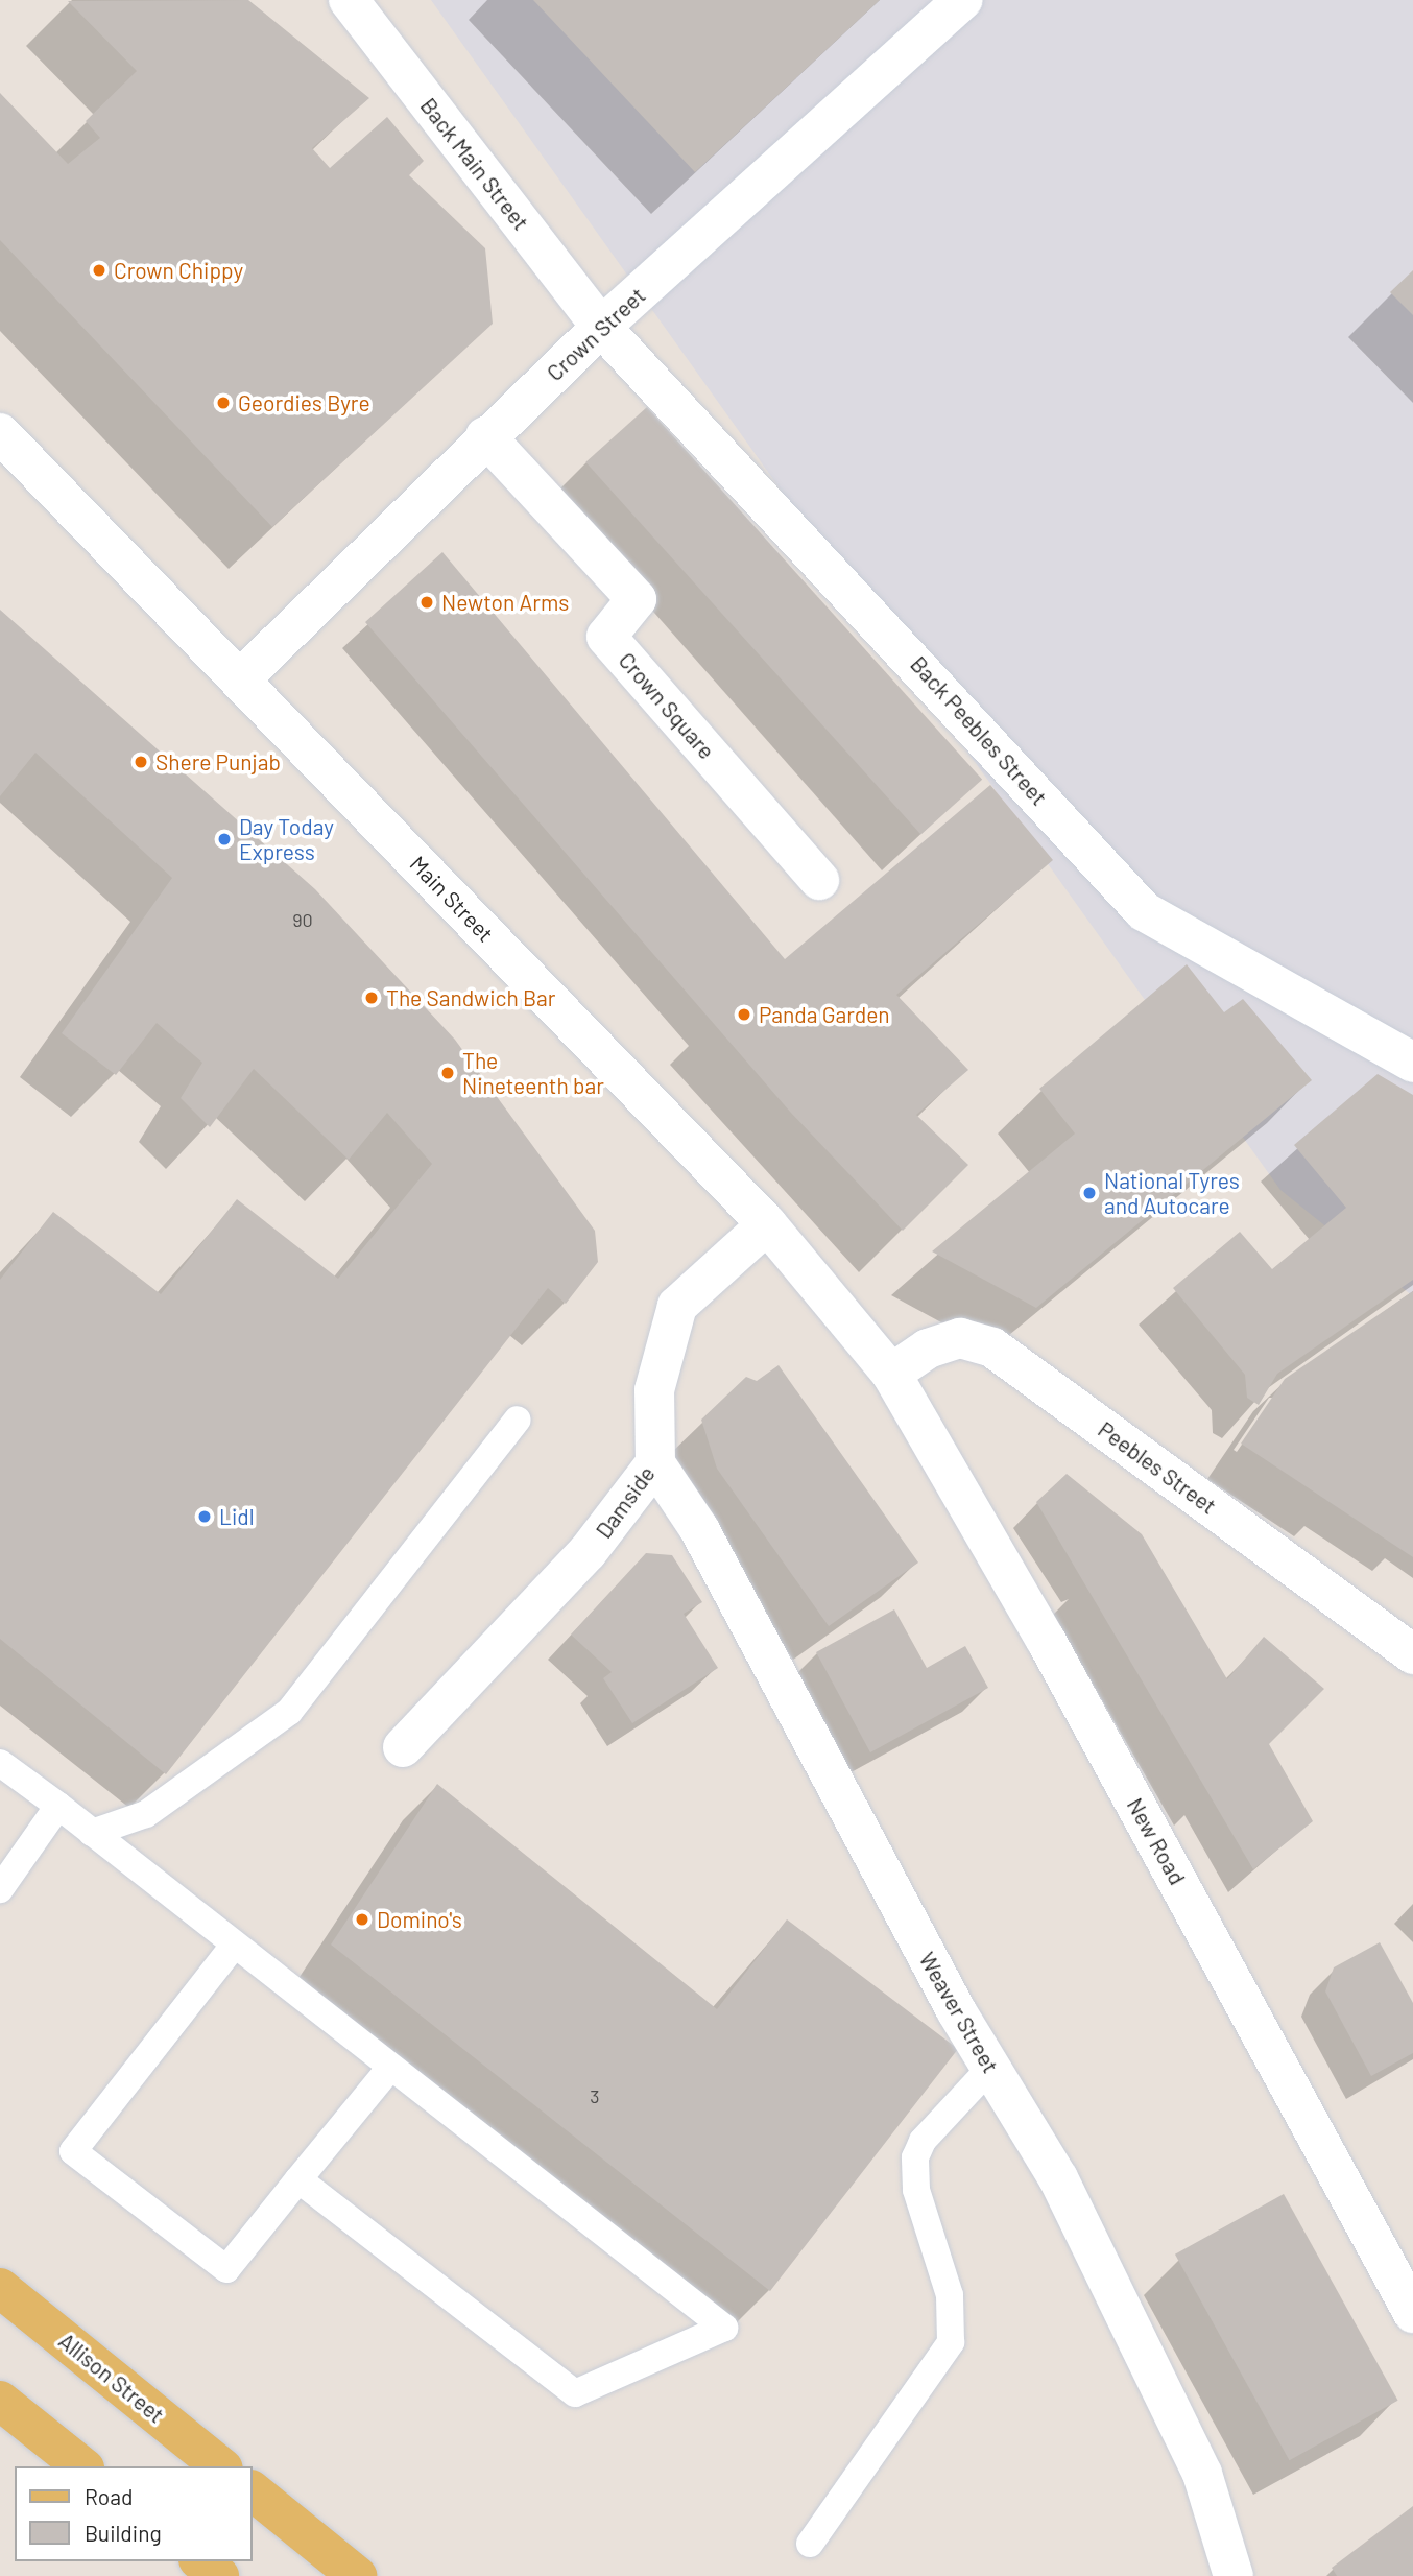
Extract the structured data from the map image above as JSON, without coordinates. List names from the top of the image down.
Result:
{
  "streets": {
    "main road": ["Allison Street"],
    "street": [
      "Back Main Street",
      "Crown Street",
      "Crown Square",
      "Back Peebles Street",
      "Main Street",
      "Peebles Street",
      "Damside",
      "New Road",
      "Weaver Street"
    ]
  },
  "crossings": [
    ["Back Main Street", "Crown Street"],
    ["Back Main Street", "Back Peebles Street"],
    ["Crown Street", "Crown Square"],
    ["Crown Street", "Back Peebles Street"],
    ["Crown Street", "Main Street"],
    ["Main Street", "Peebles Street"],
    ["Main Street", "Damside"],
    ["Main Street", "New Road"],
    ["Peebles Street", "New Road"],
    ["Damside", "Weaver Street"]
  ],
  "places": [
    "Crown Chippy",
    "Geordies Byre",
    "Newton Arms",
    "Shere Punjab",
    "Day Today Express",
    "The Sandwich Bar",
    "Panda Garden",
    "The Nineteenth bar",
    "National Tyres and Autocare",
    "Lidl",
    "Domino's"
  ],
  "house_numbers": ["90", "3"],
  "legend": ["Road", "Building"]
}
